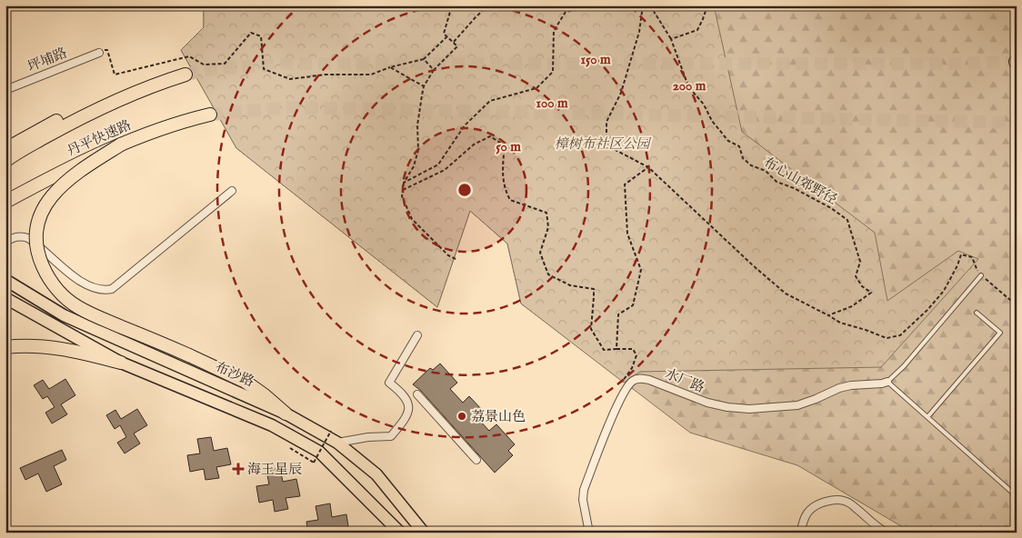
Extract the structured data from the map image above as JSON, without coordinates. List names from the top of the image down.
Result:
{
  "streets": {
    "highway": ["丹平快速路"],
    "main road": ["布沙路"],
    "street": ["坪埔路", "水厂路"],
    "path": ["布心山郊野径"]
  },
  "parks": ["樟树布社区公园"],
  "places": {
    "other": ["荔景山色"],
    "health": ["海王星辰"]
  },
  "rings": [
    "150 m",
    "200 m",
    "100 m",
    "50 m"
  ]
}
